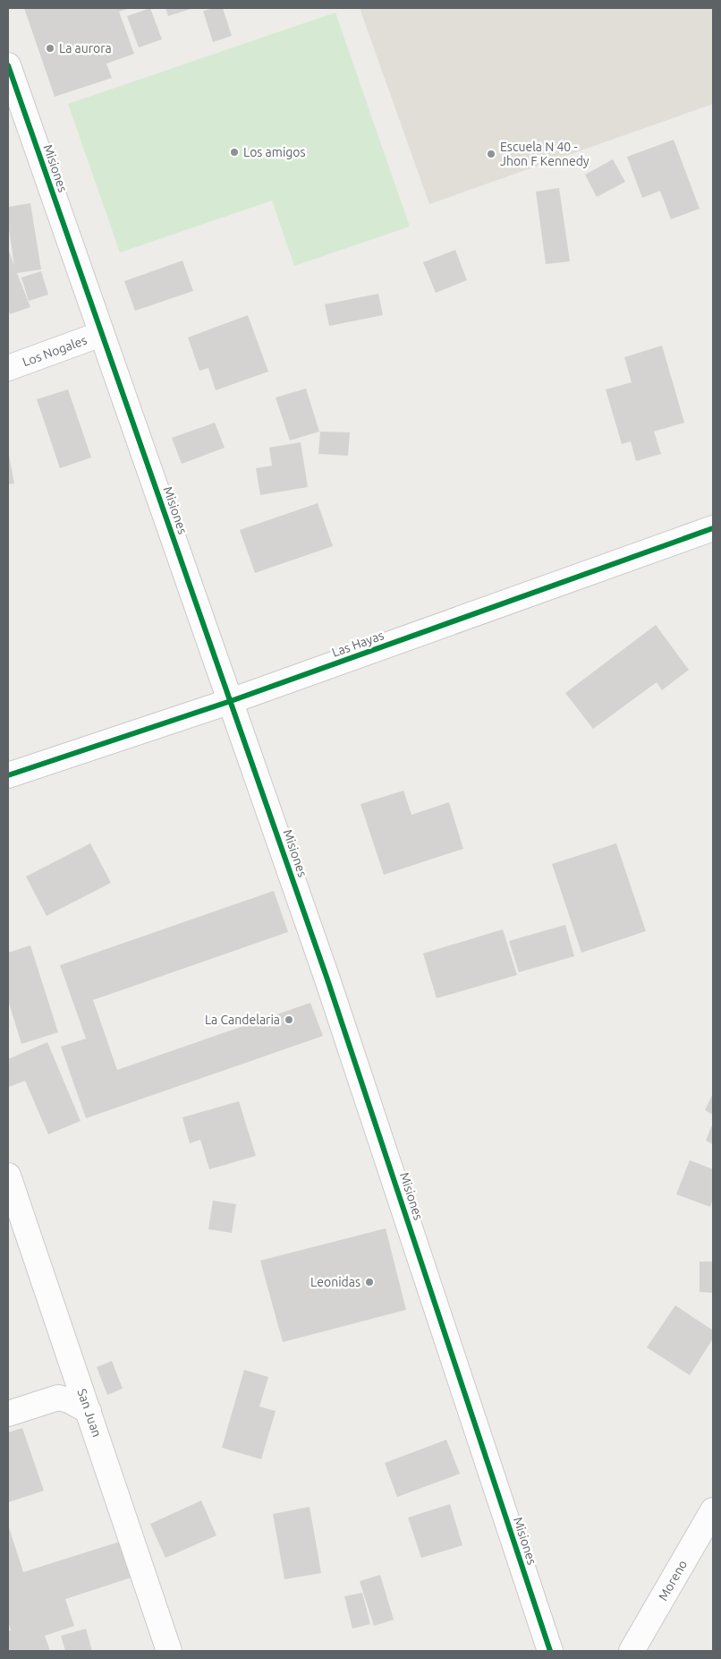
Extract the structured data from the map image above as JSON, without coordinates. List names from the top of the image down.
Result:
{
  "streets": {
    "street": [
      "Misiones",
      "Los Nogales",
      "Las Hayas",
      "San Juan",
      "Moreno"
    ]
  },
  "crossings": [
    ["Misiones", "Los Nogales"],
    ["Misiones", "Las Hayas"]
  ],
  "places": [
    "La aurora",
    "Los amigos",
    "Escuela N 40 - Jhon F Kennedy",
    "La Candelaria",
    "Leonidas"
  ]
}
